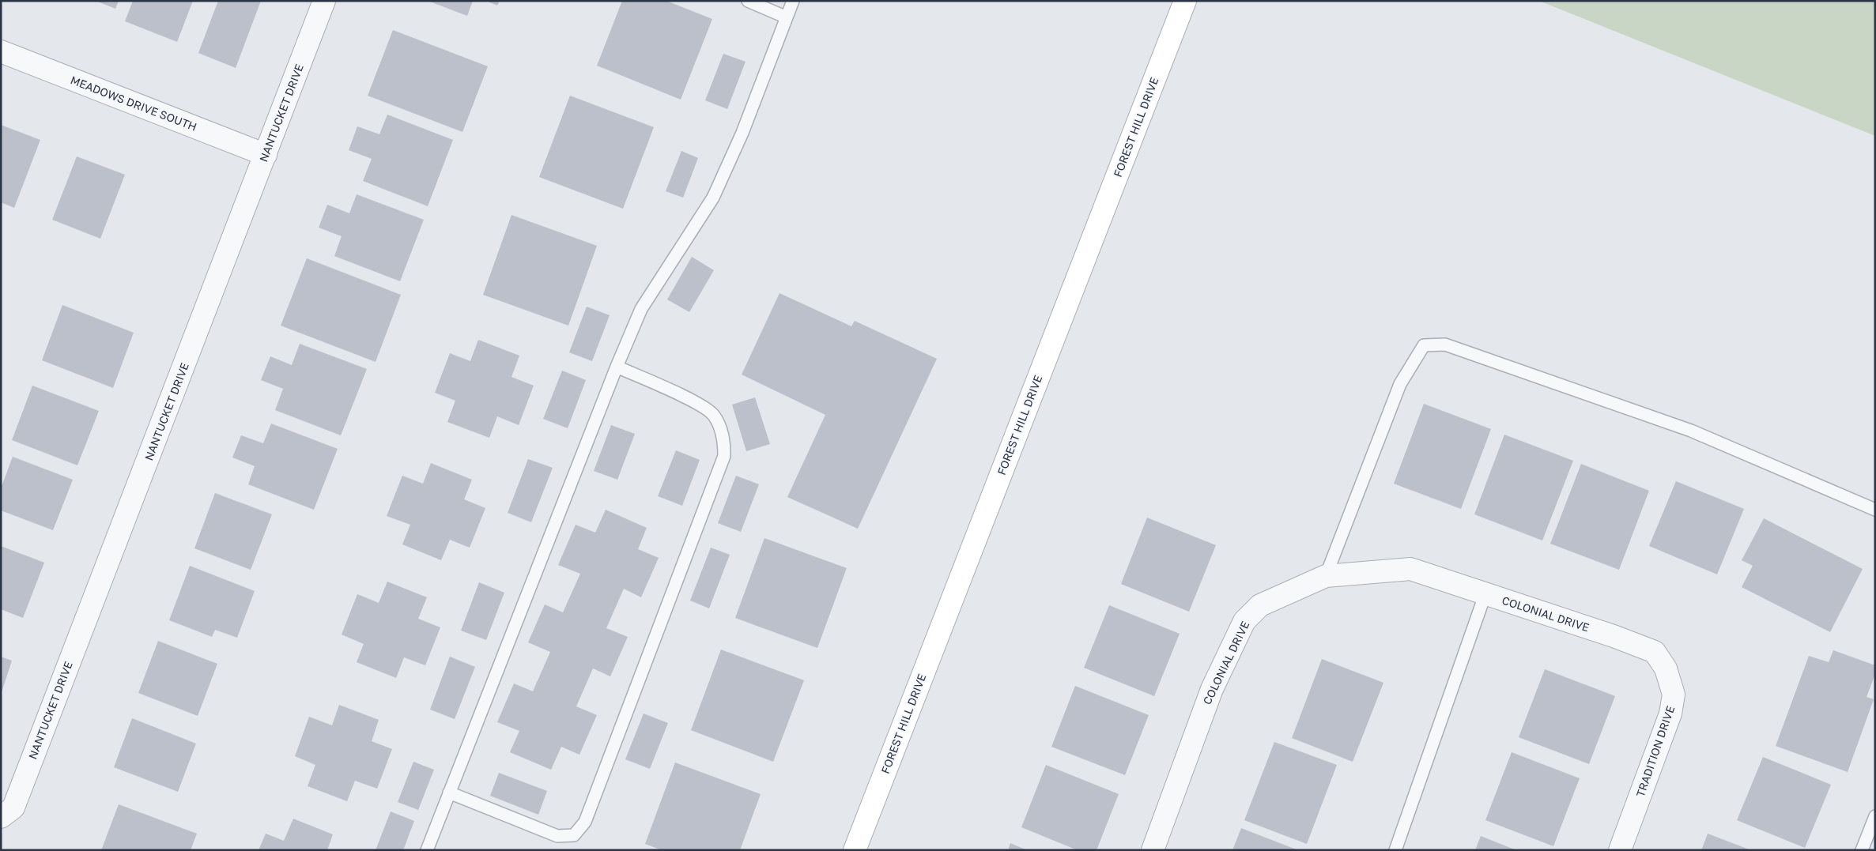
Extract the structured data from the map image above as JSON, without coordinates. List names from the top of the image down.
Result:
{
  "streets": {
    "main road": ["FOREST HILL DRIVE"],
    "street": [
      "MEADOWS DRIVE SOUTH",
      "NANTUCKET DRIVE",
      "COLONIAL DRIVE",
      "TRADITION DRIVE"
    ]
  },
  "crossings": [
    ["MEADOWS DRIVE SOUTH", "NANTUCKET DRIVE"],
    ["COLONIAL DRIVE", "TRADITION DRIVE"]
  ]
}
